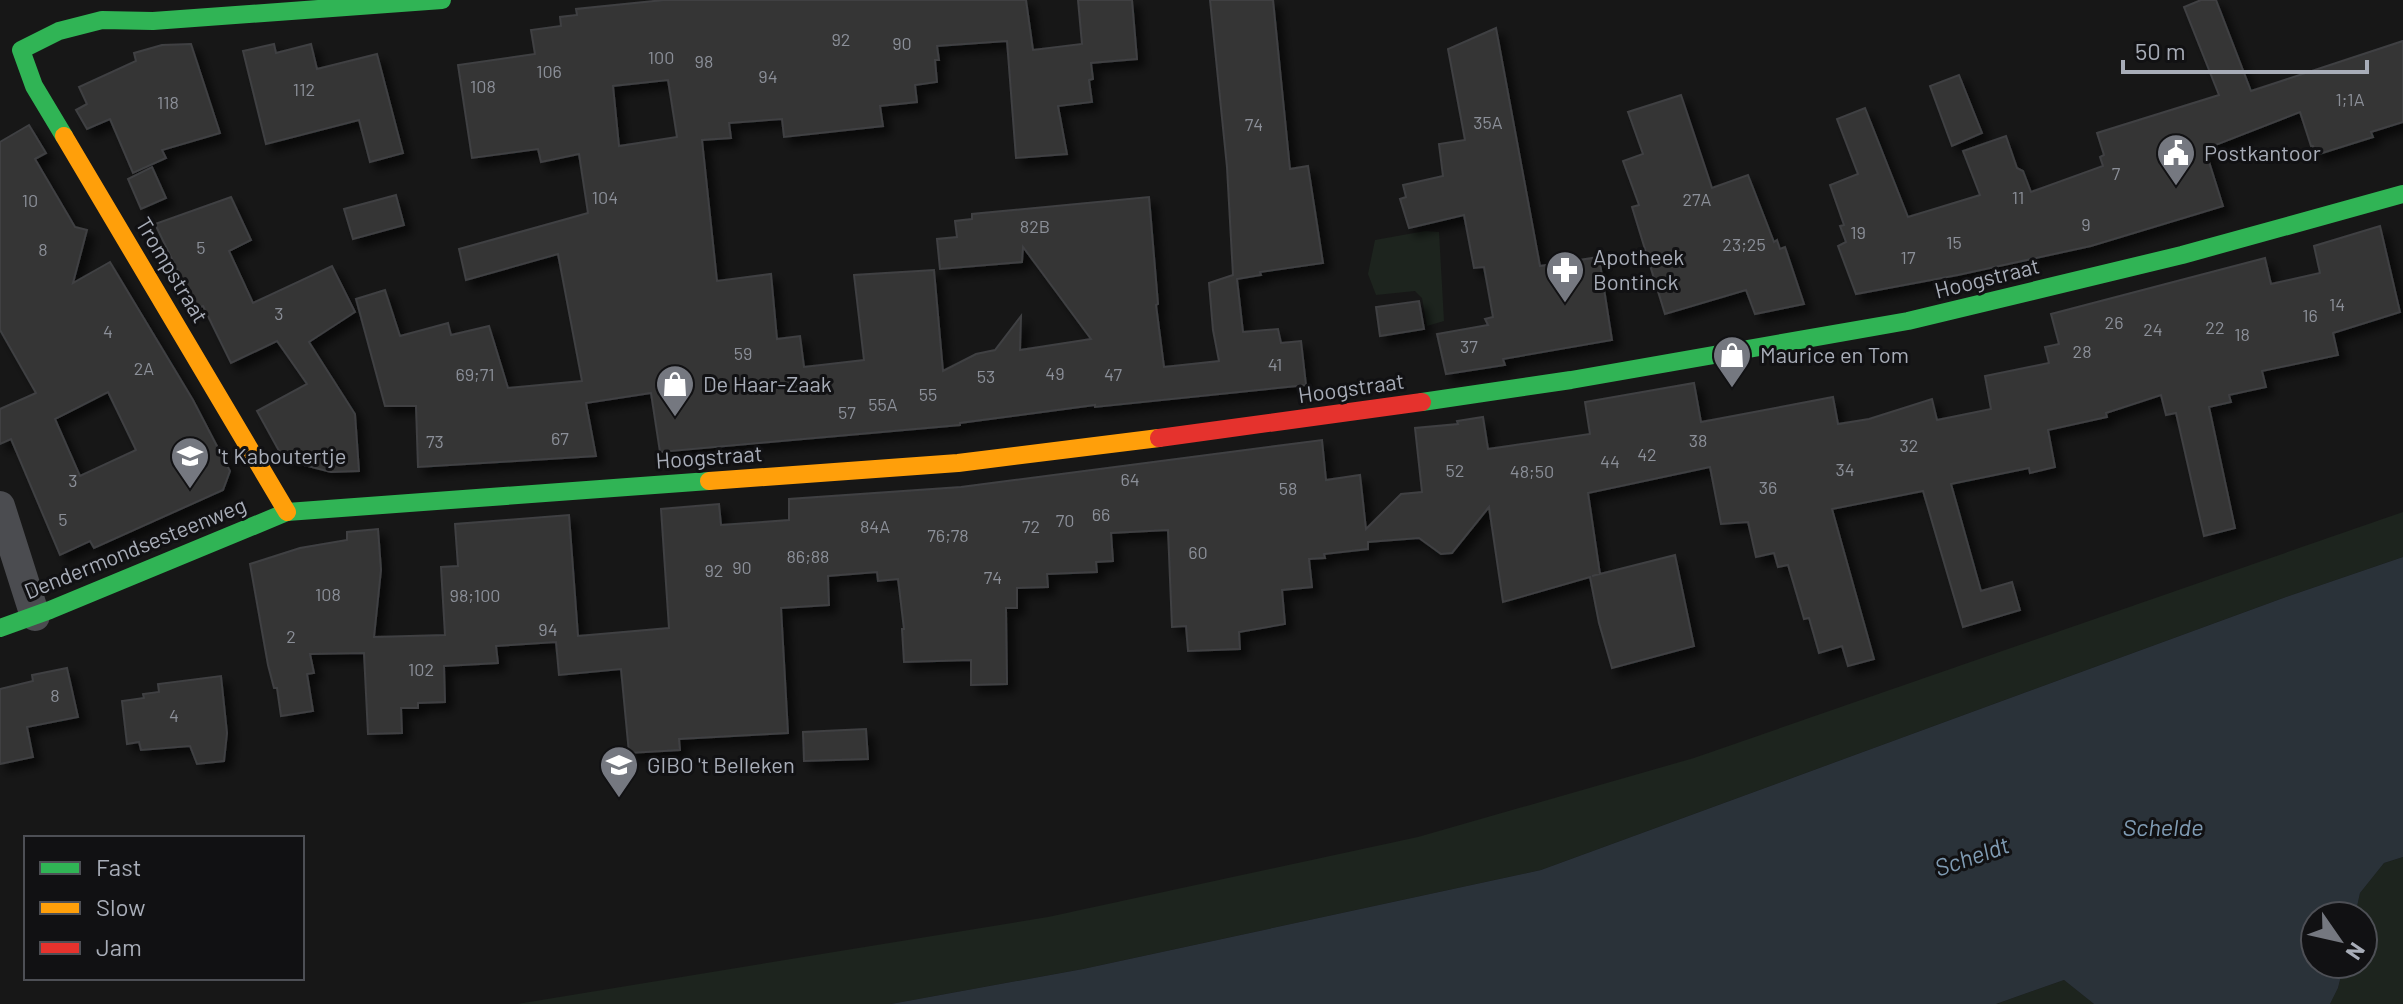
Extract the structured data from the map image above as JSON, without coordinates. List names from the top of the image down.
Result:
{
  "streets": {
    "main road": ["Trompstraat", "Hoogstraat", "Dendermondsesteenweg"]
  },
  "crossings": [
    ["Trompstraat", "Hoogstraat"],
    ["Trompstraat", "Dendermondsesteenweg"],
    ["Hoogstraat", "Dendermondsesteenweg"]
  ],
  "water": ["Schelde", "Scheldt"],
  "places": {
    "public building": ["Postkantoor"],
    "pharmacy": ["Apotheek Bontinck"],
    "shop": ["Maurice en Tom", "De Haar-Zaak"],
    "school or university": ["'t Kaboutertje", "GIBO 't Belleken"]
  },
  "house_numbers": [
    "92",
    "90",
    "100",
    "98",
    "106",
    "94",
    "108",
    "112",
    "1;1A",
    "118",
    "35A",
    "74",
    "7",
    "104",
    "11",
    "27A",
    "10",
    "9",
    "82B",
    "19",
    "15",
    "23;25",
    "5",
    "8",
    "17",
    "14",
    "3",
    "16",
    "26",
    "22",
    "24",
    "4",
    "18",
    "37",
    "28",
    "59",
    "41",
    "2A",
    "49",
    "69;71",
    "47",
    "53",
    "55",
    "55A",
    "57",
    "67",
    "38",
    "73",
    "32",
    "42",
    "44",
    "34",
    "52",
    "48;50",
    "64",
    "3",
    "36",
    "58",
    "66",
    "5",
    "70",
    "84A",
    "72",
    "76;78",
    "60",
    "86;88",
    "90",
    "92",
    "74",
    "108",
    "98;100",
    "94",
    "2",
    "102",
    "8",
    "4"
  ],
  "legend": ["Fast", "Slow", "Jam"],
  "scale_bar": "50 m",
  "north": "bottom right"
}
